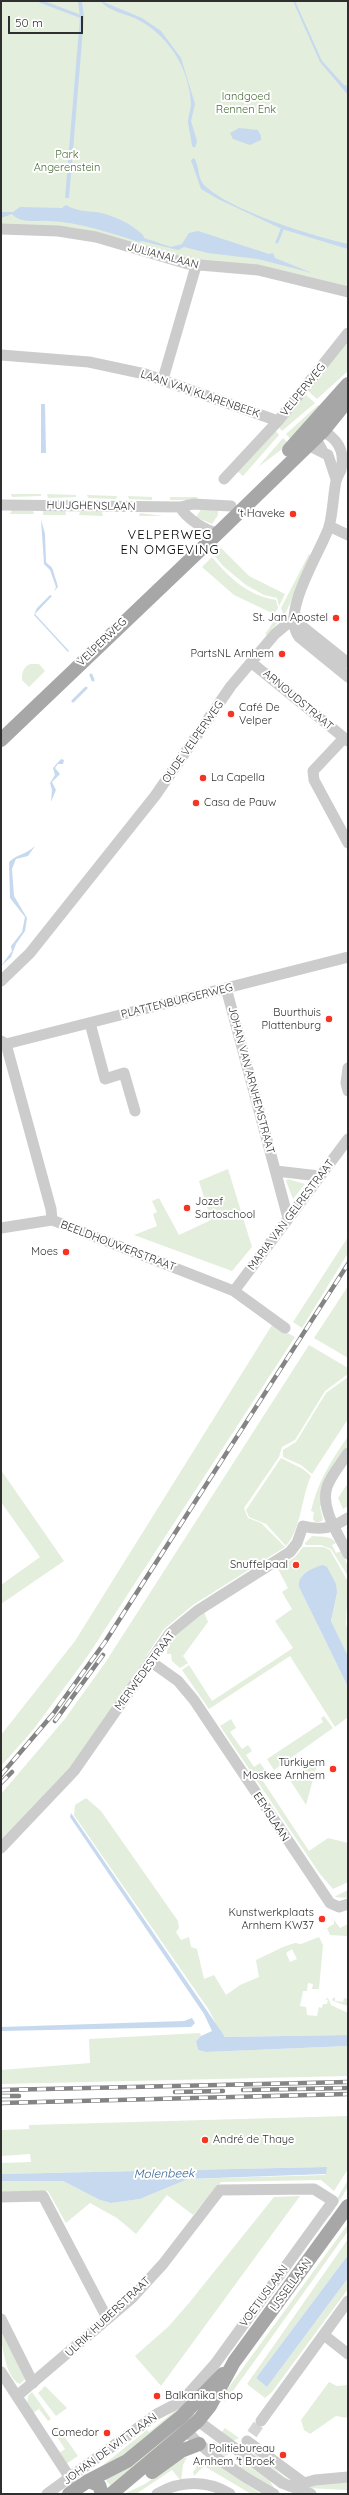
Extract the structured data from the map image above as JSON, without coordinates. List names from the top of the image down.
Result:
{
  "streets": {
    "main road": ["VELPERWEG", "IJSSELLAAN", "JOHAN DE WITTLAAN"],
    "street": [
      "JULIANALAAN",
      "LAAN VAN KLARENBEEK",
      "HUIJGHENSLAAN",
      "ARNOUDSTRAAT",
      "OUDE VELPERWEG",
      "PLATTENBURGERWEG",
      "JOHAN VAN ARNHEMSTRAAT",
      "MARIA VAN GELRESTRAAT",
      "BEELDHOUWERSTRAAT",
      "MERWEDESTRAAT",
      "EEMSLAAN",
      "VOETIUSLAAN",
      "ULRIK HUBERSTRAAT"
    ]
  },
  "crossings": [
    ["VELPERWEG", "LAAN VAN KLARENBEEK"],
    ["VELPERWEG", "HUIJGHENSLAAN"],
    ["ARNOUDSTRAAT", "OUDE VELPERWEG"],
    ["PLATTENBURGERWEG", "JOHAN VAN ARNHEMSTRAAT"],
    ["PLATTENBURGERWEG", "BEELDHOUWERSTRAAT"],
    ["JOHAN VAN ARNHEMSTRAAT", "MARIA VAN GELRESTRAAT"],
    ["MARIA VAN GELRESTRAAT", "BEELDHOUWERSTRAAT"],
    ["MERWEDESTRAAT", "EEMSLAAN"],
    ["IJSSELLAAN", "JOHAN DE WITTLAAN"],
    ["VOETIUSLAAN", "ULRIK HUBERSTRAAT"],
    ["VOETIUSLAAN", "JOHAN DE WITTLAAN"]
  ],
  "districts": ["VELPERWEG EN OMGEVING"],
  "water": ["Molenbeek"],
  "parks": ["landgoed Rennen Enk", "Park Angerenstein"],
  "places": [
    "'t Haveke",
    "St. Jan Apostel",
    "PartsNL Arnhem",
    "Café De Velper",
    "La Capella",
    "Casa de Pauw",
    "Buurthuis Plattenburg",
    "Jozef Sartoschool",
    "Moes",
    "Snuffelpaal",
    "Türkiyem Moskee Arnhem",
    "Kunstwerkplaats Arnhem KW37",
    "André de Thaye",
    "Balkanika shop",
    "Comedor",
    "Politiebureau Arnhem 't Broek"
  ],
  "scale_bar": "50 m"
}
